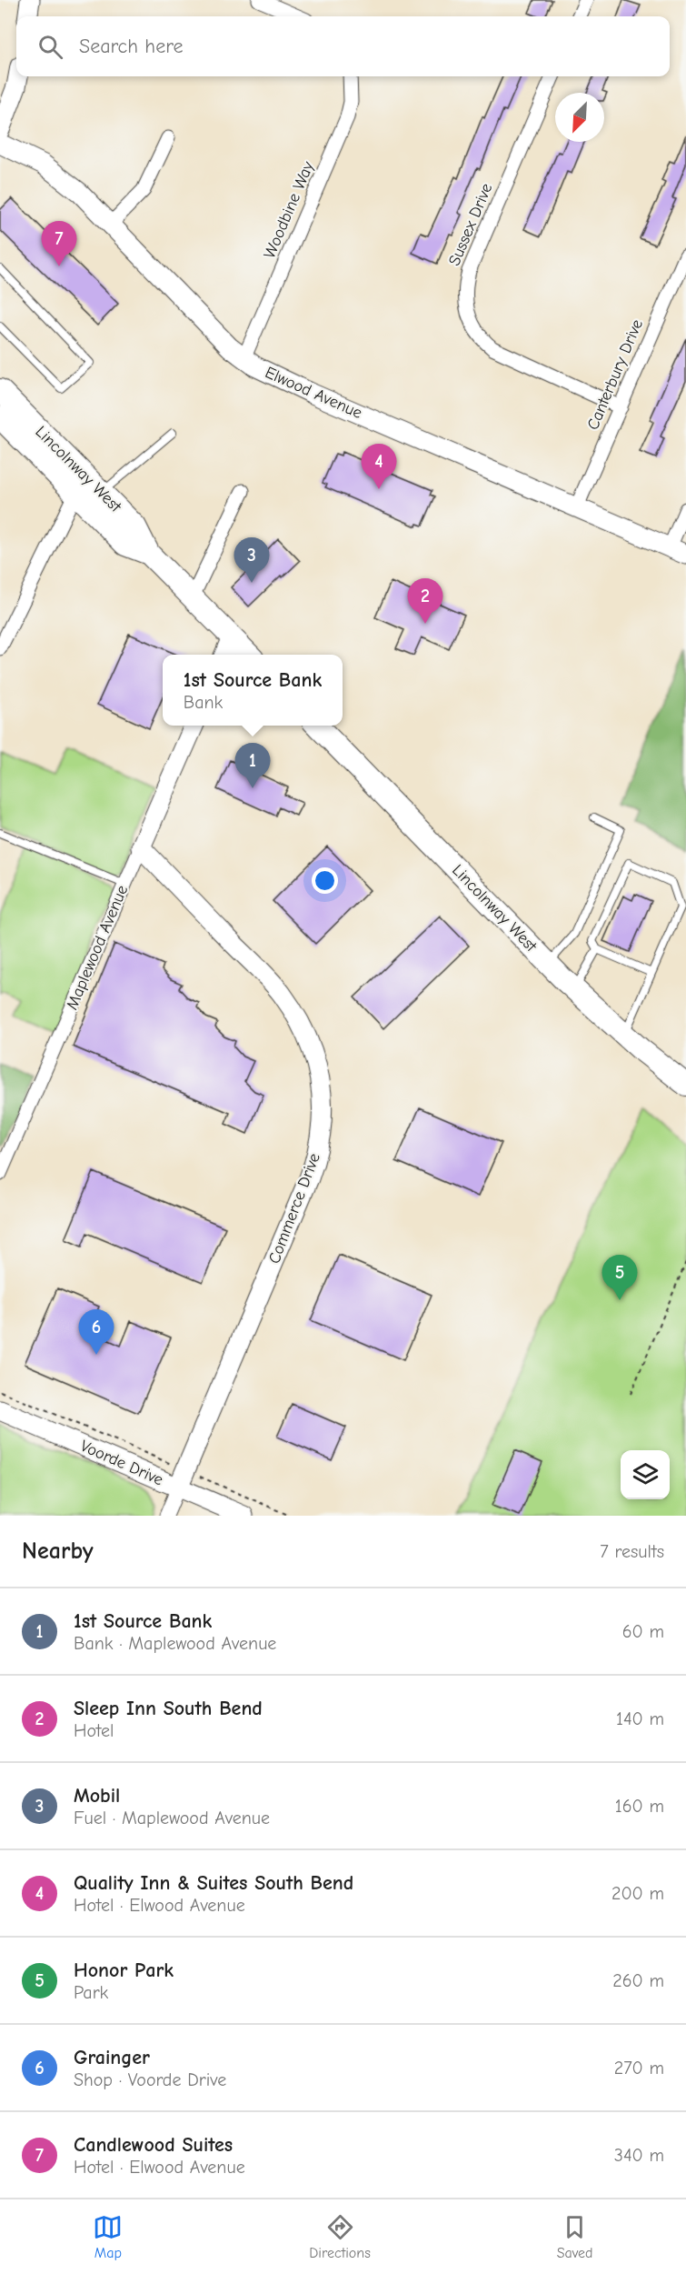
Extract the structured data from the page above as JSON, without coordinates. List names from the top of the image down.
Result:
{
  "streets": {
    "main road": ["Lincolnway West"],
    "street": [
      "Woodbine Way",
      "Sussex Drive",
      "Canterbury Drive",
      "Elwood Avenue",
      "Maplewood Avenue",
      "Commerce Drive",
      "Voorde Drive"
    ]
  },
  "crossings": [
    ["Woodbine Way", "Elwood Avenue"],
    ["Sussex Drive", "Canterbury Drive"],
    ["Canterbury Drive", "Elwood Avenue"],
    ["Maplewood Avenue", "Commerce Drive"],
    ["Commerce Drive", "Voorde Drive"]
  ],
  "north": "bottom left",
  "page": {
    "search": "Search here",
    "pins": [
      "7",
      "4",
      "3",
      "2",
      "1",
      "5",
      "6"
    ],
    "popup": ["1st Source Bank", "Bank"],
    "heading": ["Nearby", "7 results"],
    "list": [
      {
        "mark": "1",
        "name": "1st Source Bank",
        "note": "Bank · Maplewood Avenue",
        "value": "60 m"
      },
      {
        "mark": "2",
        "name": "Sleep Inn South Bend",
        "note": "Hotel",
        "value": "140 m"
      },
      {
        "mark": "3",
        "name": "Mobil",
        "note": "Fuel · Maplewood Avenue",
        "value": "160 m"
      },
      {
        "mark": "4",
        "name": "Quality Inn & Suites South Bend",
        "note": "Hotel · Elwood Avenue",
        "value": "200 m"
      },
      {
        "mark": "5",
        "name": "Honor Park",
        "note": "Park",
        "value": "260 m"
      },
      {
        "mark": "6",
        "name": "Grainger",
        "note": "Shop · Voorde Drive",
        "value": "270 m"
      },
      {
        "mark": "7",
        "name": "Candlewood Suites",
        "note": "Hotel · Elwood Avenue",
        "value": "340 m"
      }
    ],
    "nav": ["Map", "Directions", "Saved"]
  }
}
